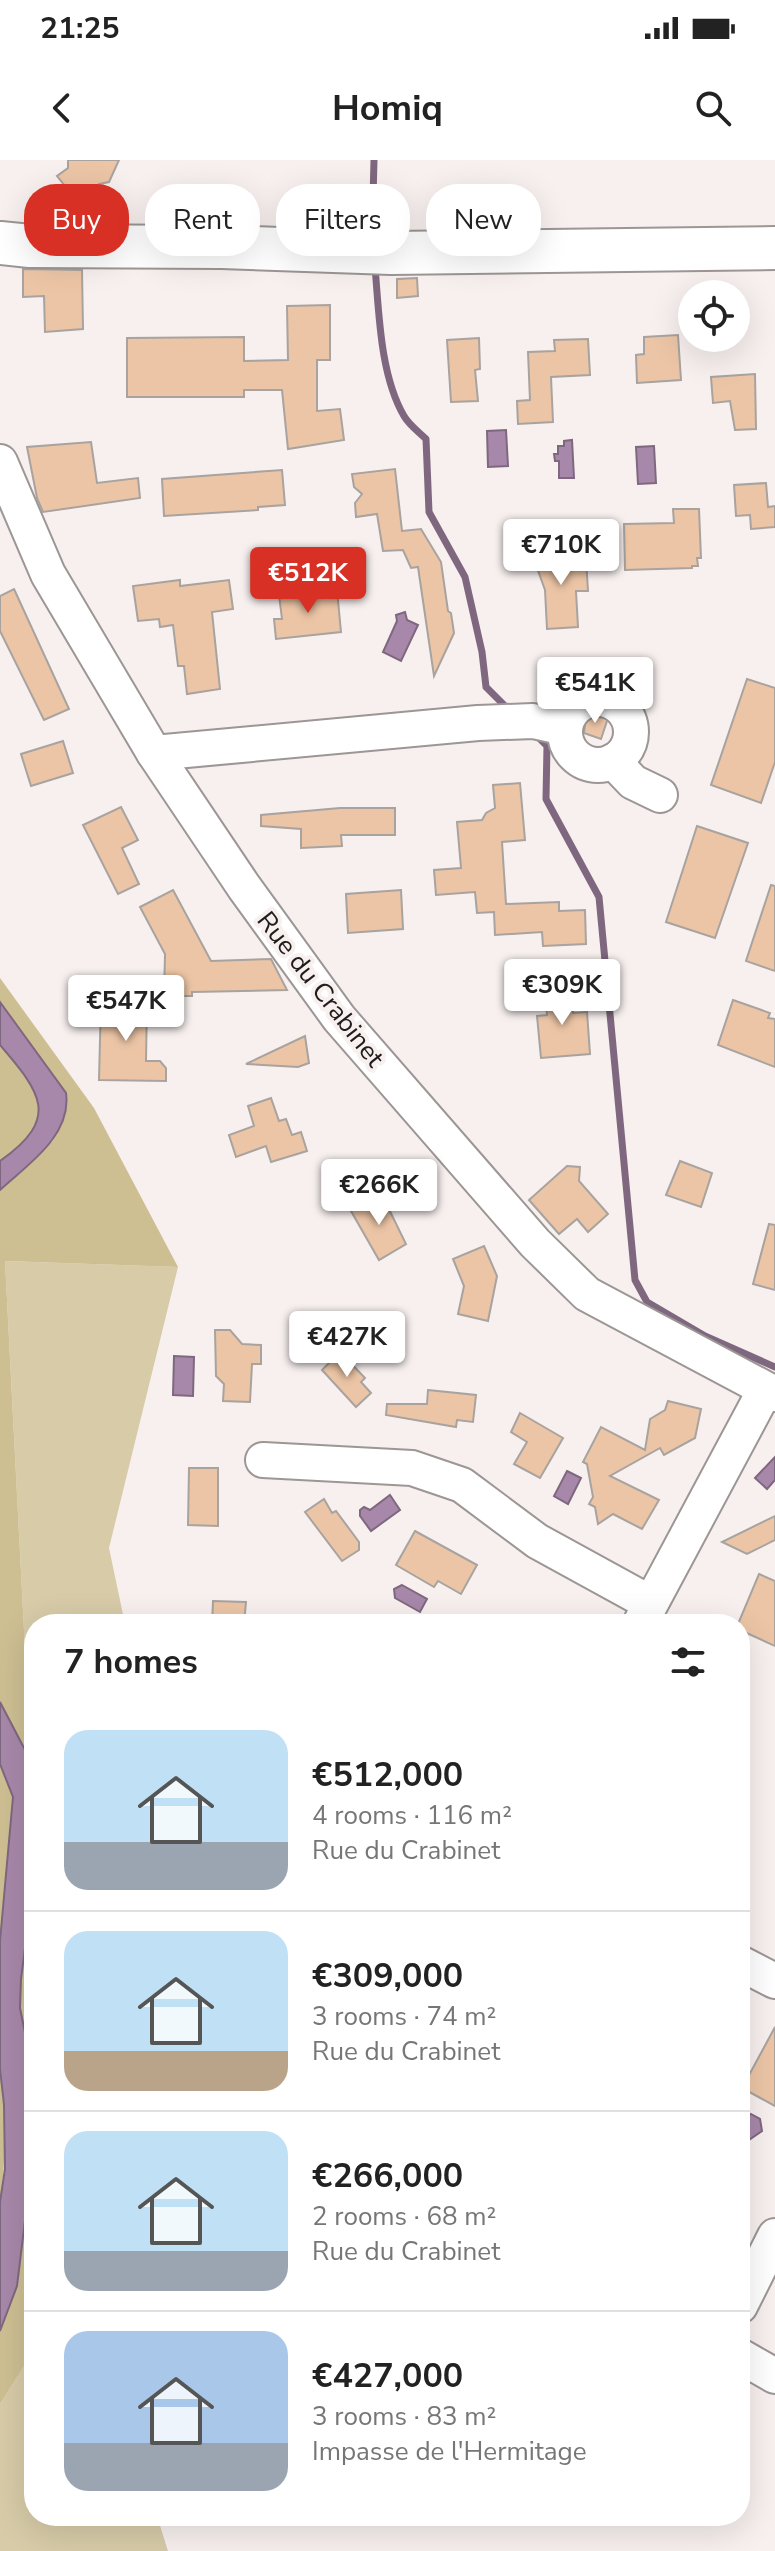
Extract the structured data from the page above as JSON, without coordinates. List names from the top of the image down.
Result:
{
  "streets": {
    "street": ["Rue du Crabinet"]
  },
  "page": {
    "status": "21:25",
    "header": "Homiq",
    "chip": [
      "Buy",
      "Rent",
      "Filters",
      "New"
    ],
    "price": [
      "€710K",
      "€512K",
      "€541K",
      "€309K",
      "€547K",
      "€266K",
      "€427K"
    ],
    "heading": "7 homes",
    "list": [
      {
        "name": "€512,000",
        "note": "4 rooms · 116 m² · Rue du Crabinet"
      },
      {
        "name": "€309,000",
        "note": "3 rooms · 74 m² · Rue du Crabinet"
      },
      {
        "name": "€266,000",
        "note": "2 rooms · 68 m² · Rue du Crabinet"
      },
      {
        "name": "€427,000",
        "note": "3 rooms · 83 m² · Impasse de l'Hermitage"
      }
    ]
  }
}
